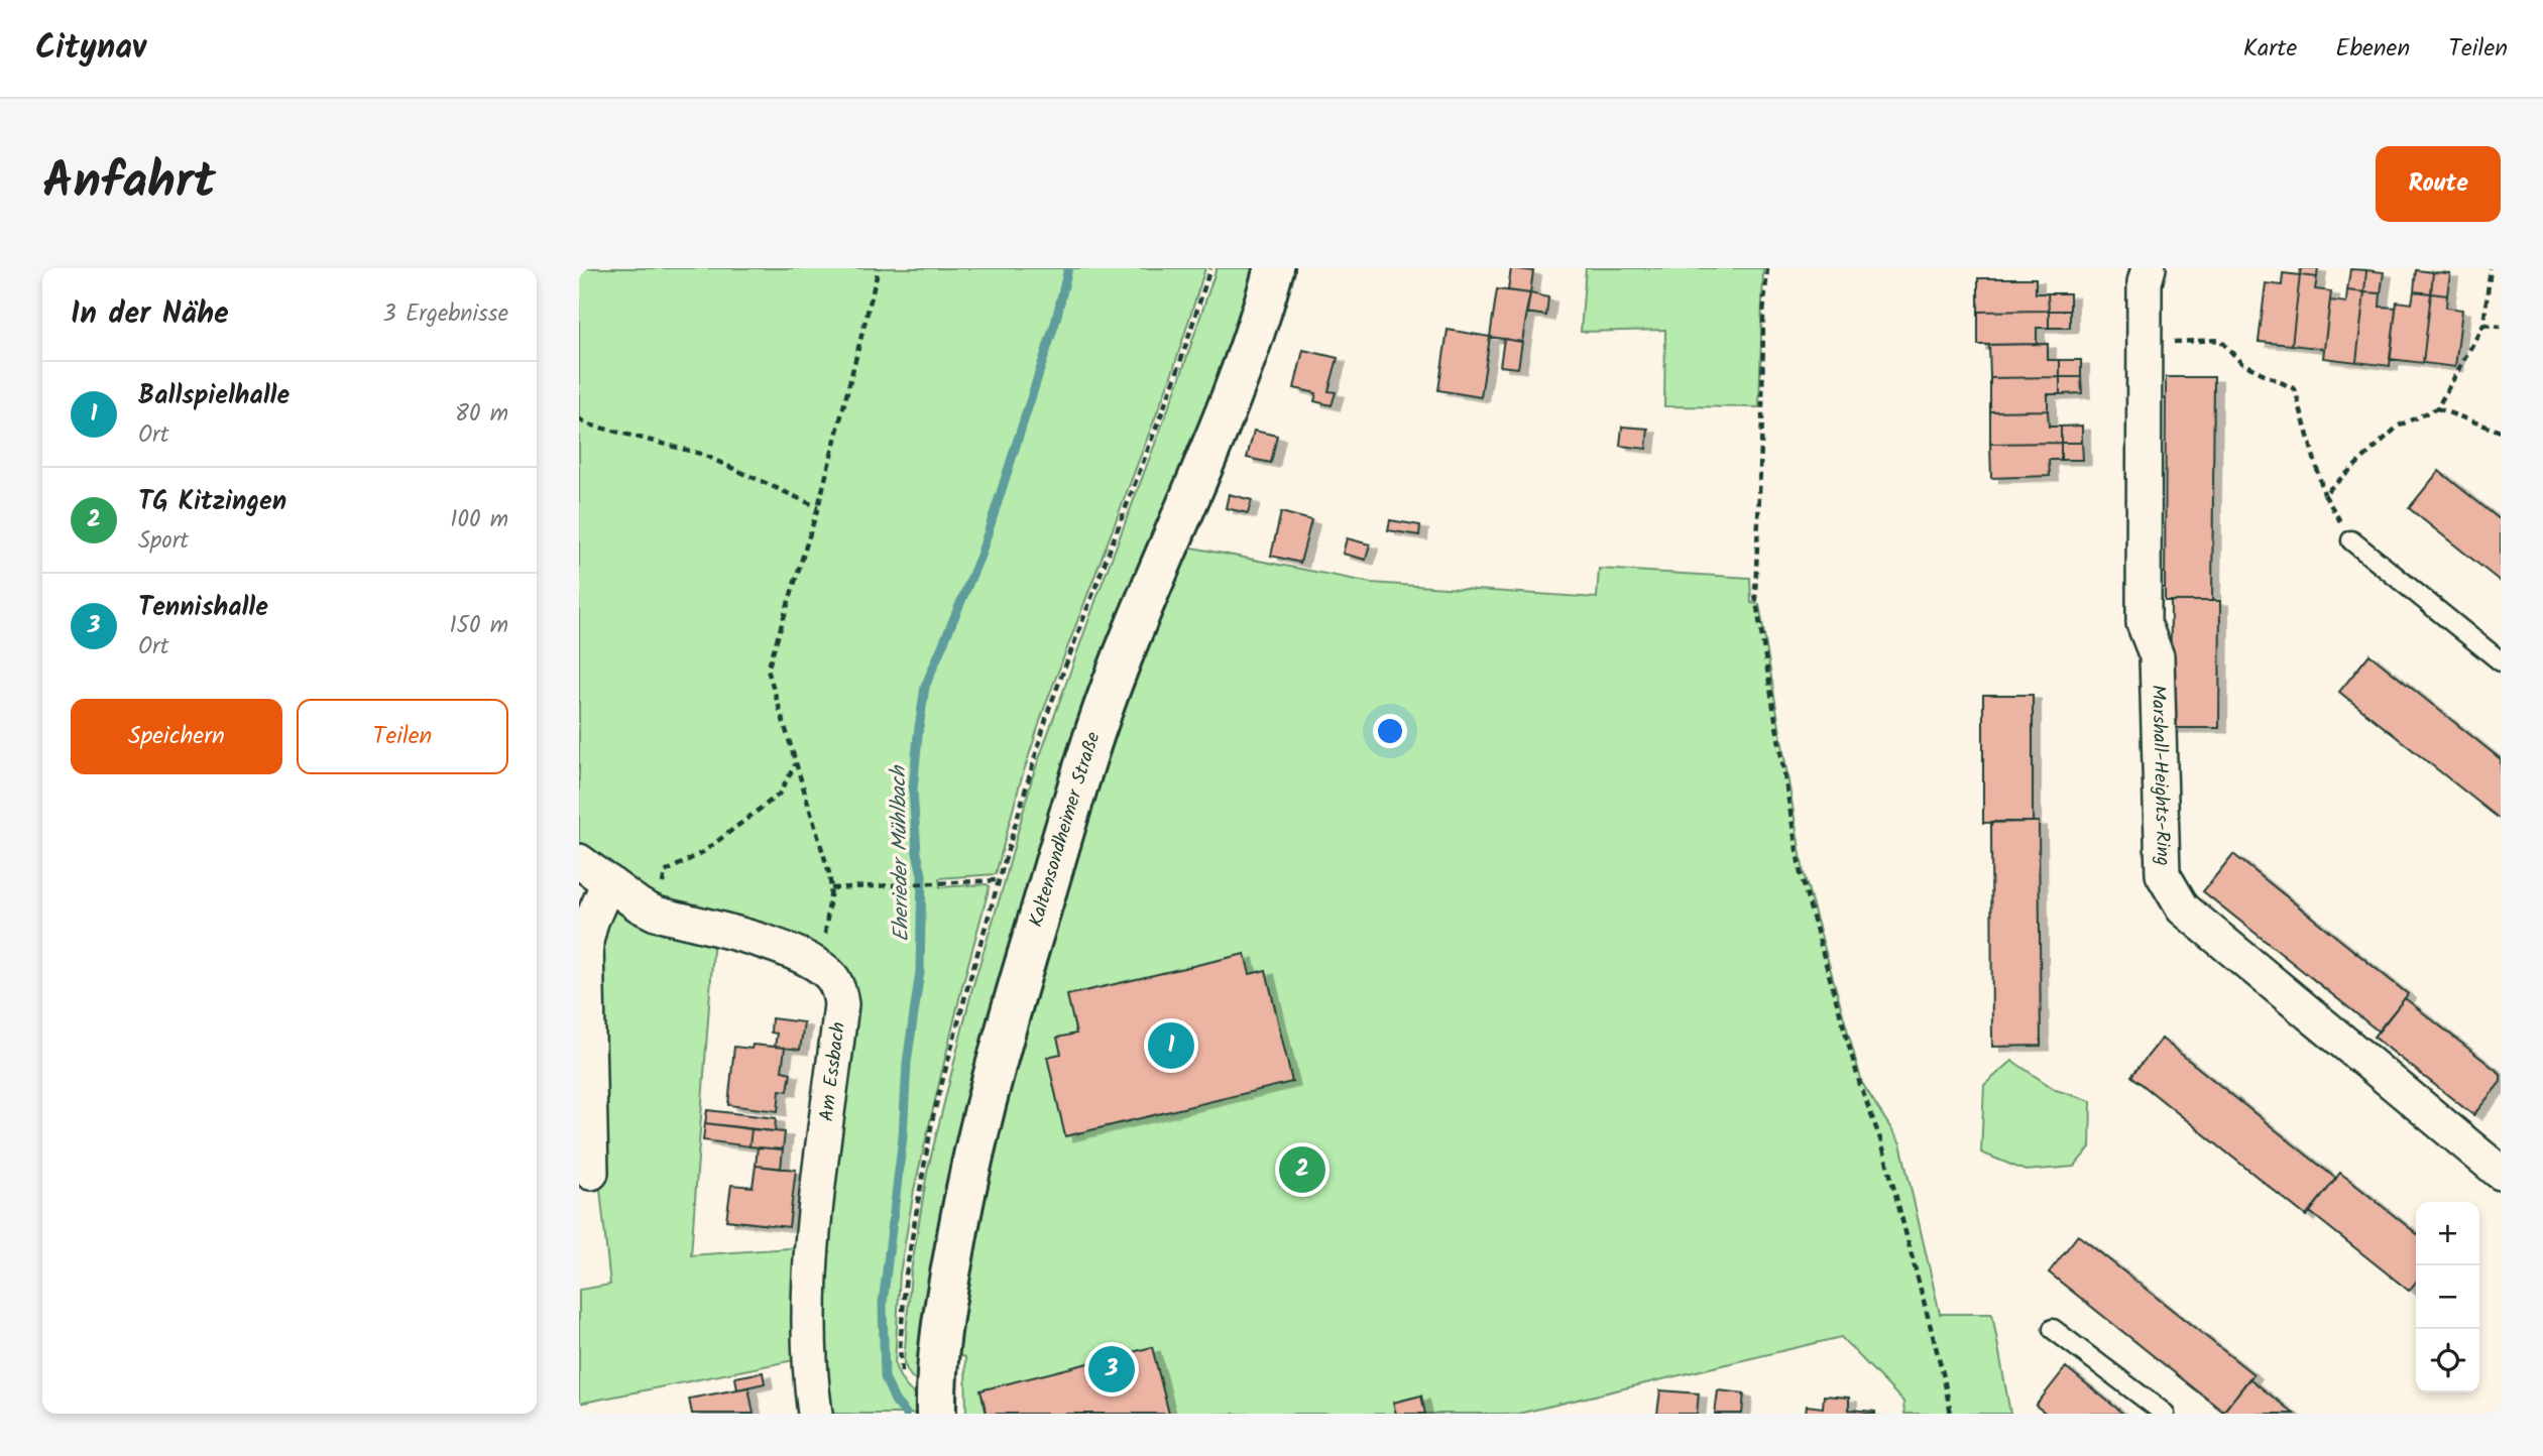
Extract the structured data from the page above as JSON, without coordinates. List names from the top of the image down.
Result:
{
  "streets": {
    "main road": ["Kaltensondheimer Straße"],
    "street": ["Marshall-Heights-Ring", "Am Essbach"]
  },
  "water": ["Eherieder Mühlbach"],
  "page": {
    "header": "Citynav",
    "nav": ["Karte", "Ebenen", "Teilen"],
    "title": "Anfahrt",
    "buttons": [
      "Route",
      ["Speichern", "Teilen"]
    ],
    "heading": ["In der Nähe", "3 Ergebnisse"],
    "list": [
      {
        "mark": "1",
        "name": "Ballspielhalle",
        "note": "Ort",
        "value": "80 m"
      },
      {
        "mark": "2",
        "name": "TG Kitzingen",
        "note": "Sport",
        "value": "100 m"
      },
      {
        "mark": "3",
        "name": "Tennishalle",
        "note": "Ort",
        "value": "150 m"
      }
    ],
    "pins": ["1", "2", "3"],
    "map_buttons": ["+", "−"]
  }
}
